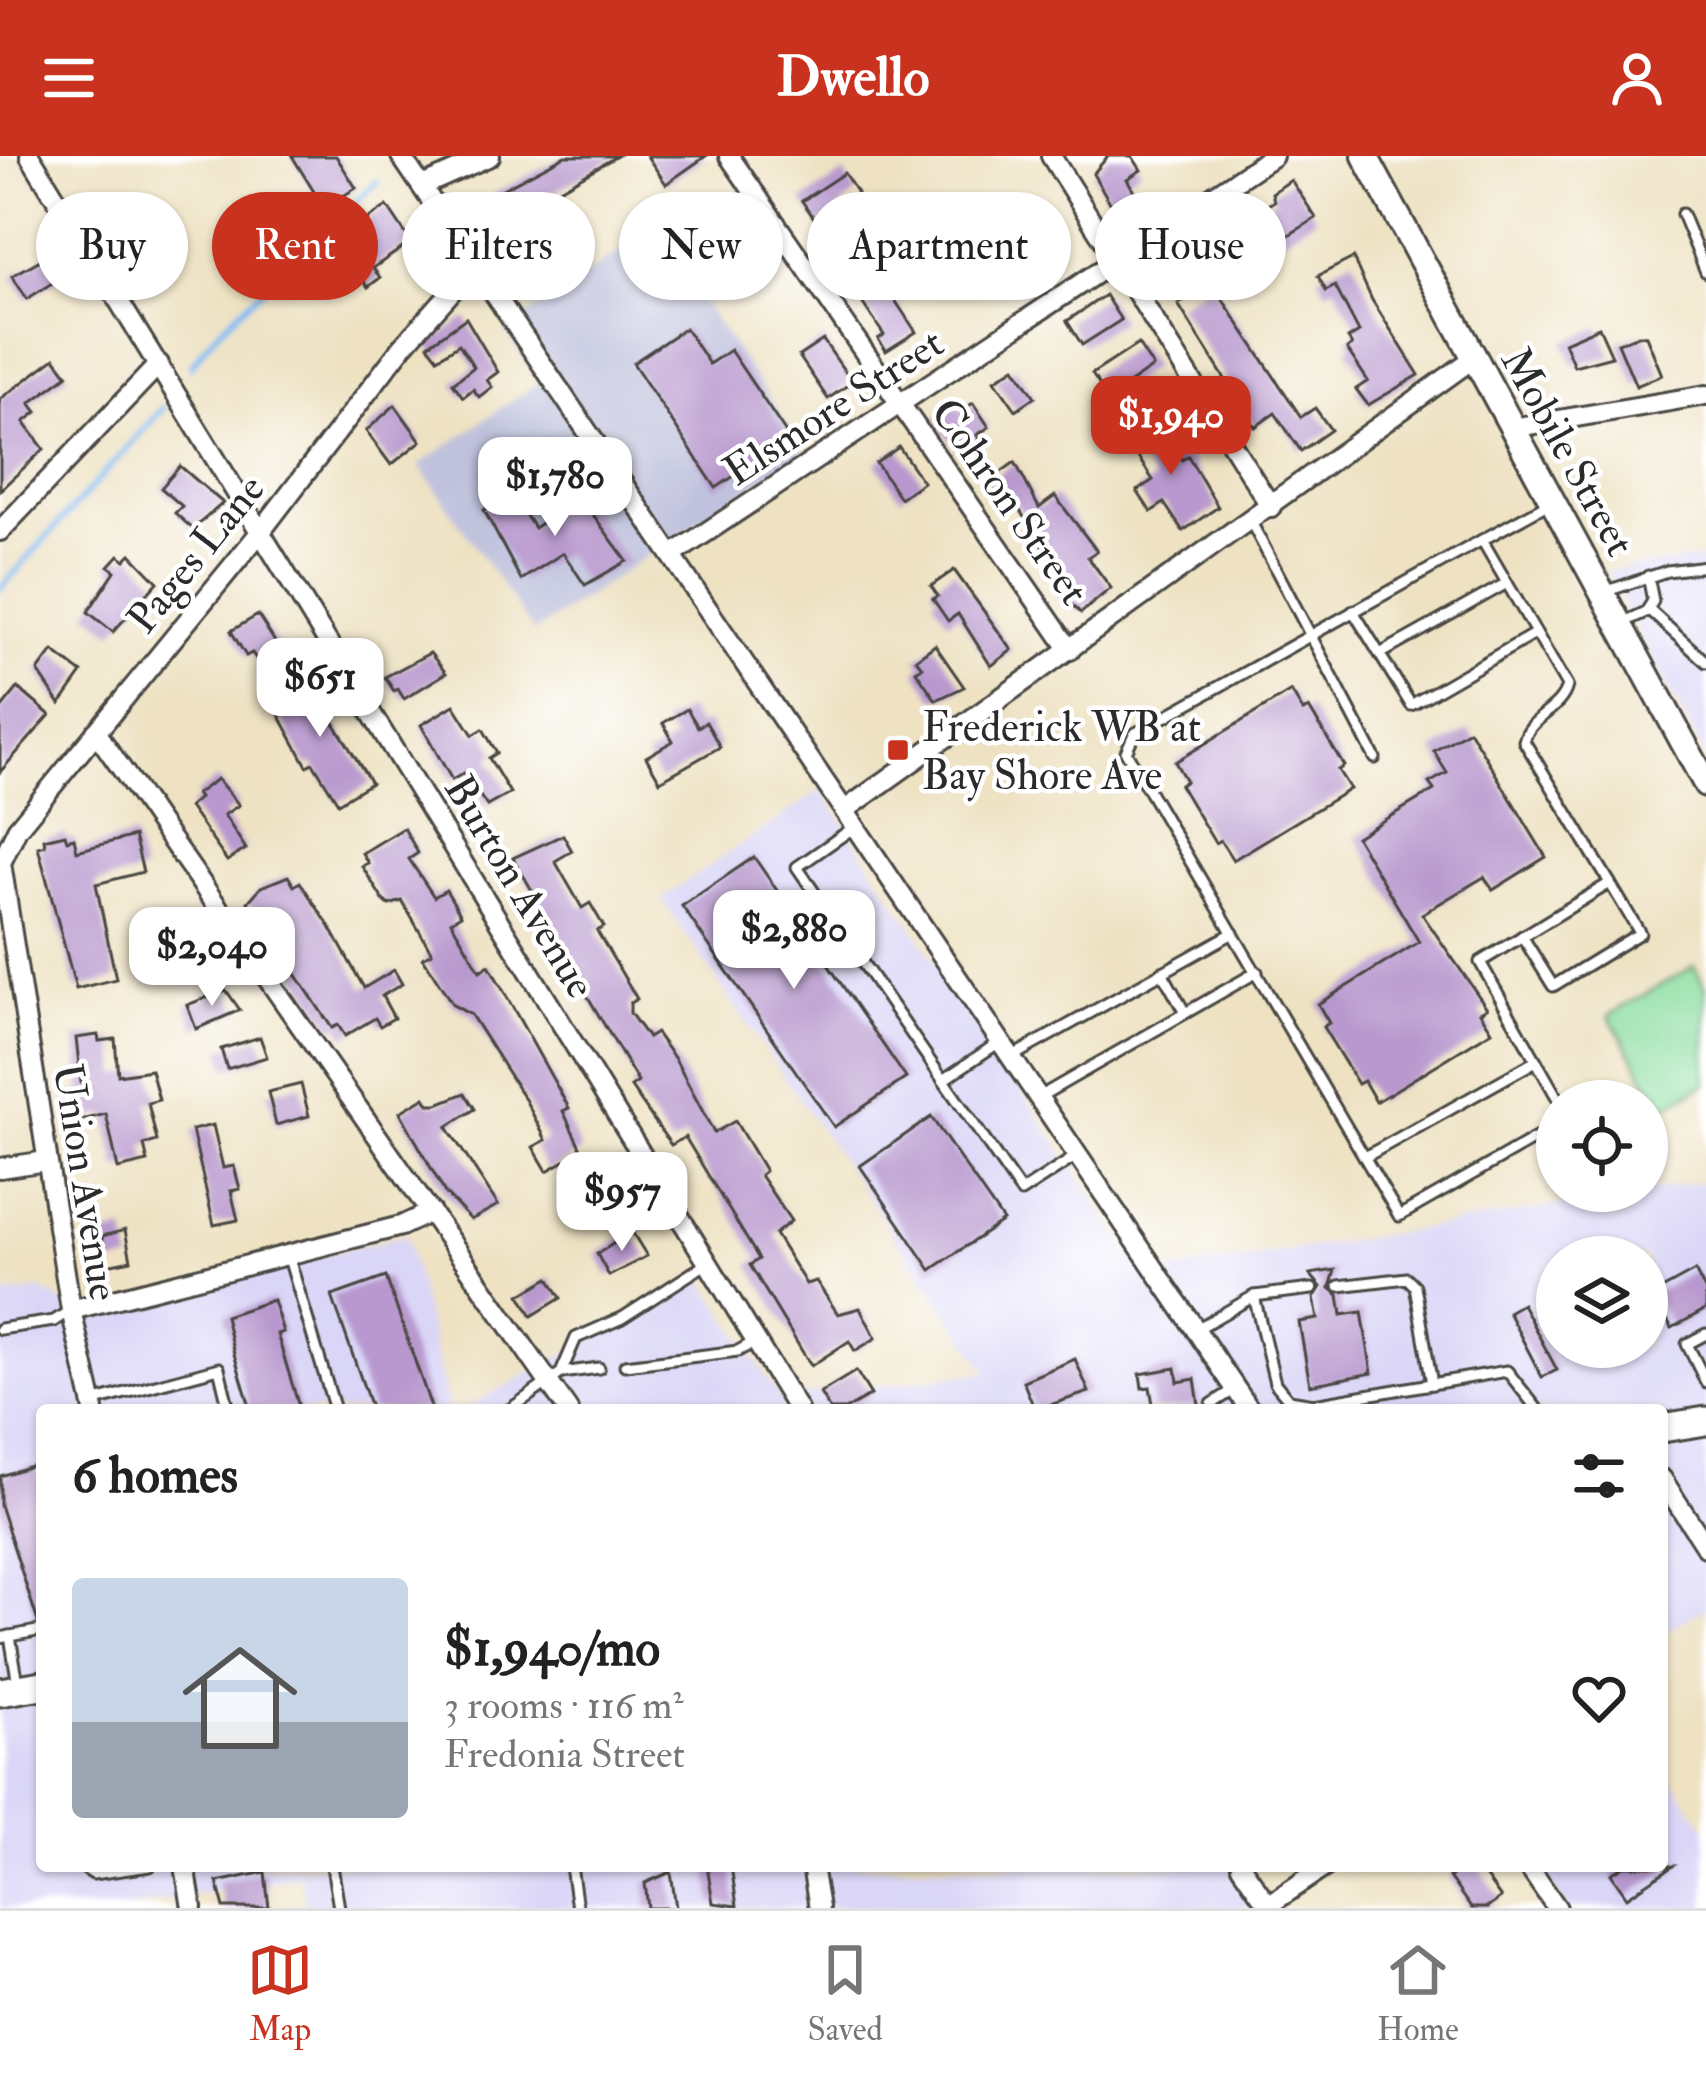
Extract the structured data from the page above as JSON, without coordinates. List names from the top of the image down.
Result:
{
  "streets": {
    "street": [
      "Elsmore Street",
      "Mobile Street",
      "Cohron Street",
      "Pages Lane",
      "Burton Avenue",
      "Union Avenue"
    ]
  },
  "crossings": [
    ["Elsmore Street", "Cohron Street"],
    ["Pages Lane", "Burton Avenue"],
    ["Pages Lane", "Union Avenue"]
  ],
  "places": {
    "transit": ["Frederick WB at Bay Shore Ave"]
  },
  "page": {
    "header": "Dwello",
    "chip": [
      "Buy",
      "Rent",
      "Filters",
      "New",
      "Apartment",
      "House"
    ],
    "price": [
      "$1,940",
      "$1,780",
      "$651",
      "$2,880",
      "$2,040",
      "$957"
    ],
    "heading": "6 homes",
    "list": [
      {
        "name": "$1,940/mo",
        "note": "3 rooms · 116 m² · Fredonia Street"
      }
    ],
    "tabs": ["Map", "Saved", "Home"]
  }
}
